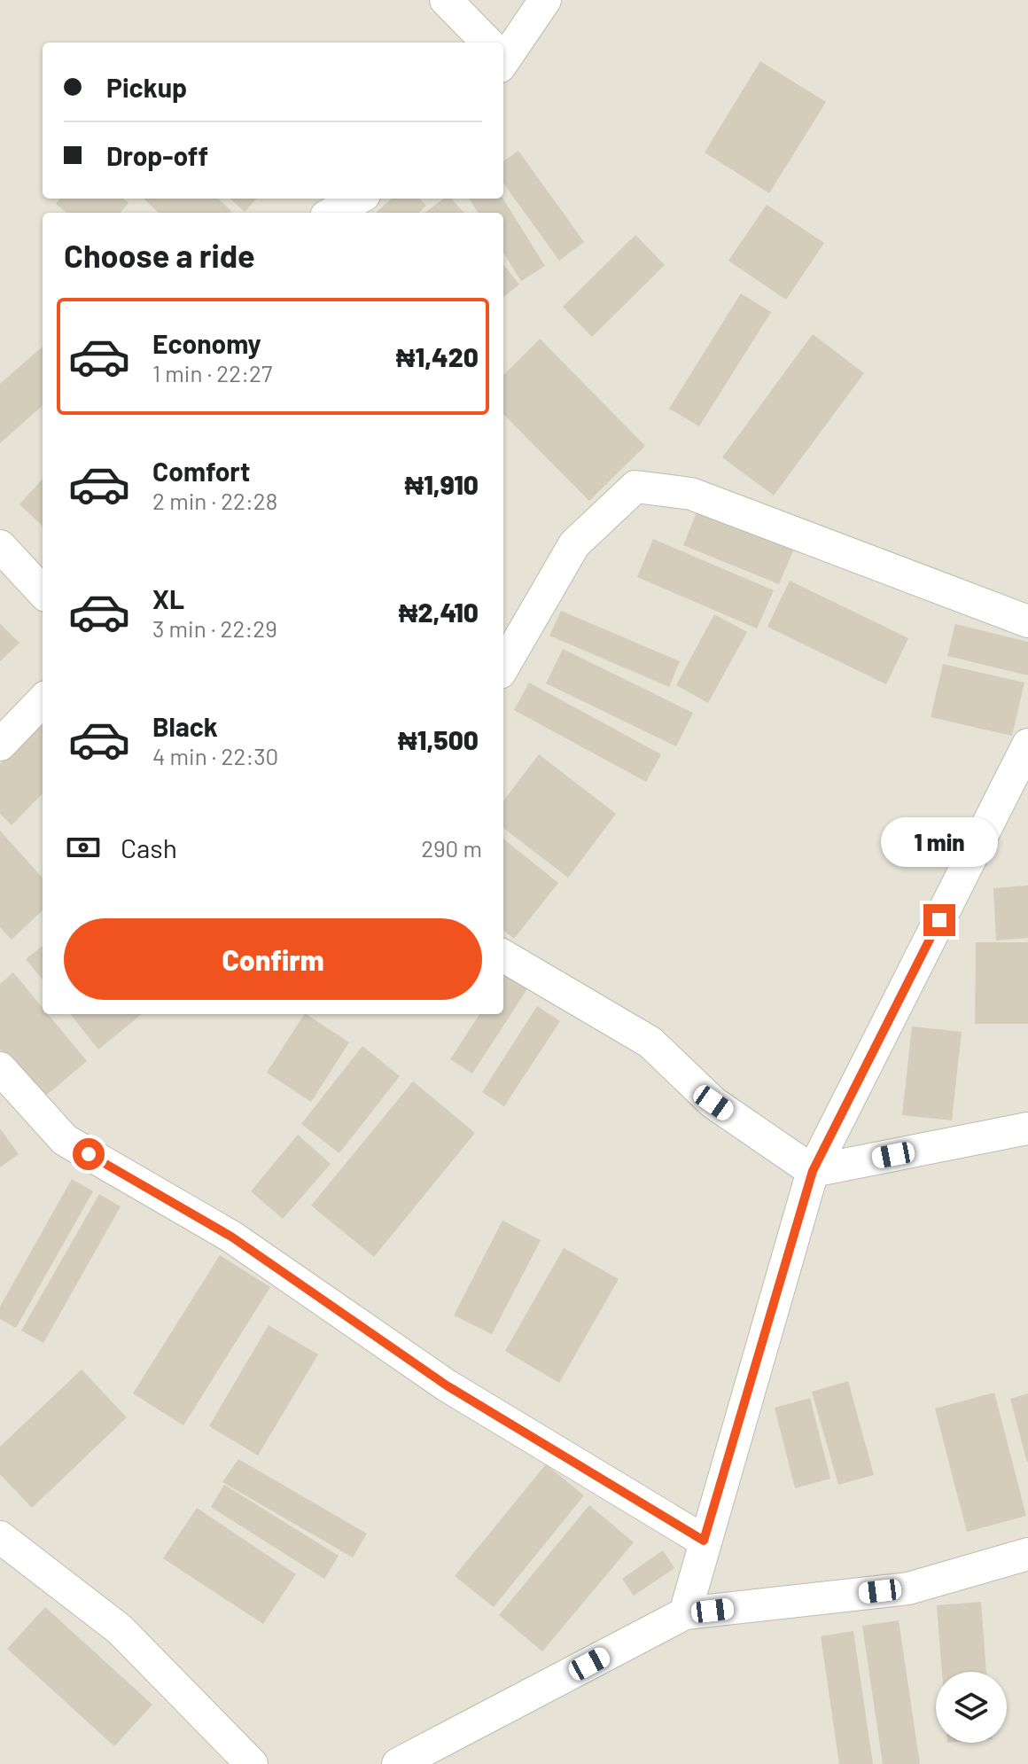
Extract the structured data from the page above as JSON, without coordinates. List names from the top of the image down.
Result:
{
  "page": {
    "banner": ["Pickup", "Drop-off"],
    "heading": "Choose a ride",
    "list": [
      {
        "name": "Economy",
        "note": "1 min · 22:27",
        "value": "₦1,420"
      },
      {
        "name": "Comfort",
        "note": "2 min · 22:28",
        "value": "₦1,910"
      },
      {
        "name": "XL",
        "note": "3 min · 22:29",
        "value": "₦2,410"
      },
      {
        "name": "Black",
        "note": "4 min · 22:30",
        "value": "₦1,500"
      }
    ],
    "pay": ["Cash", "290 m"],
    "bubble": "1 min",
    "buttons": "Confirm"
  }
}
